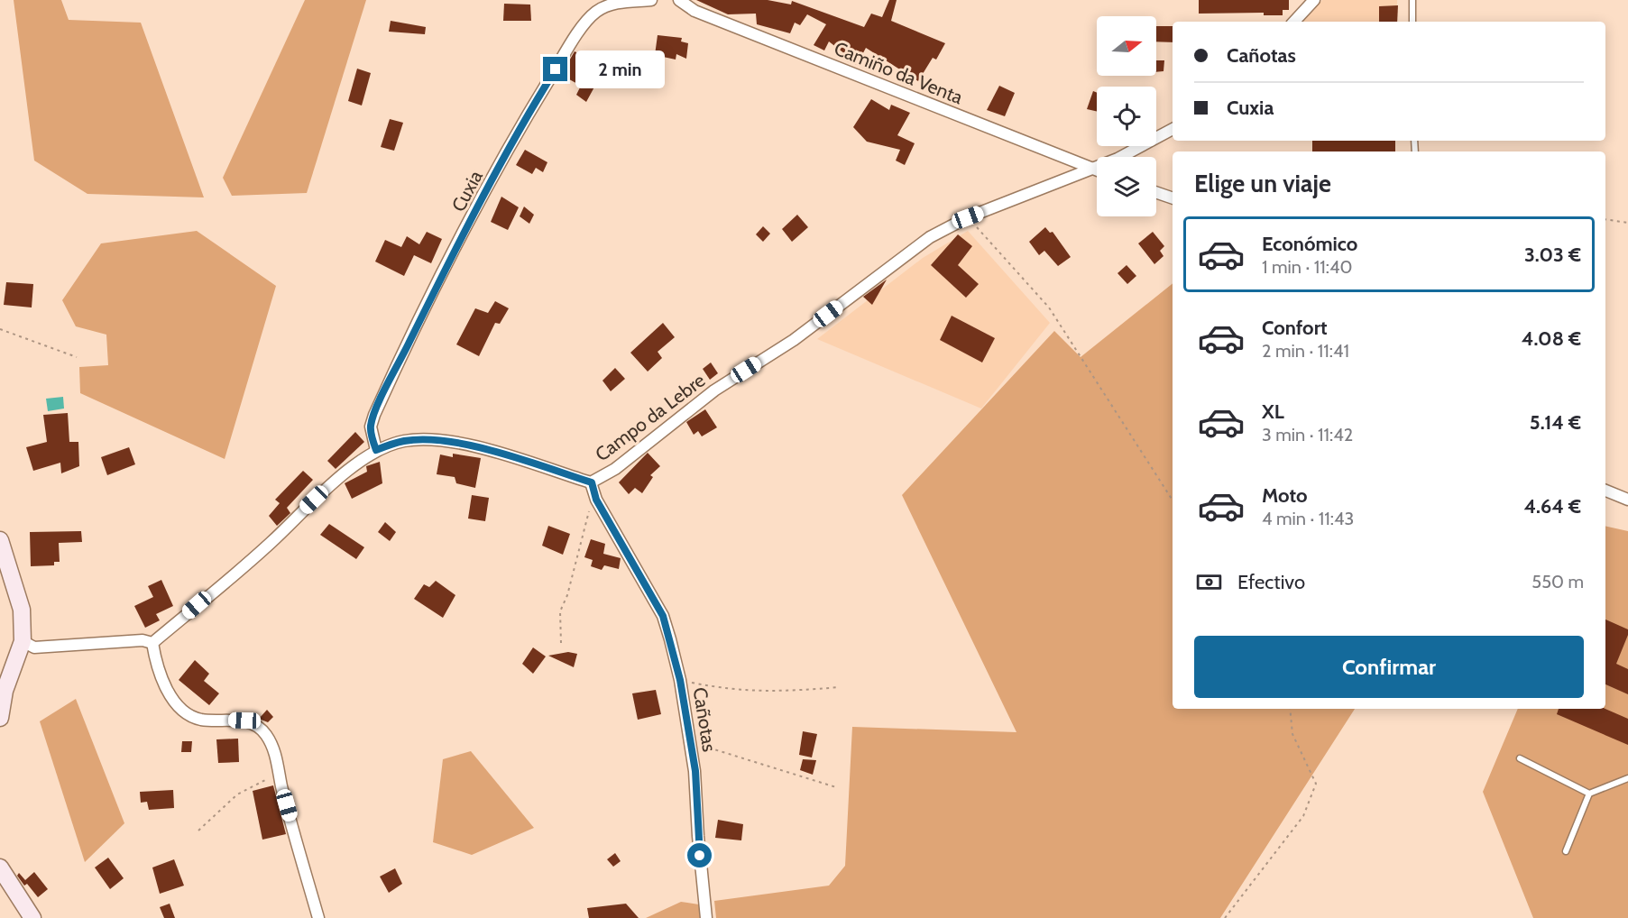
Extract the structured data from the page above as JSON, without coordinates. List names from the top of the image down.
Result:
{
  "streets": {
    "street": [
      "Camiño da Venta",
      "Cuxia",
      "Campo da Lebre",
      "Cañotas"
    ]
  },
  "crossings": [
    ["Camiño da Venta", "Campo da Lebre"],
    ["Cuxia", "Campo da Lebre"],
    ["Campo da Lebre", "Cañotas"]
  ],
  "north": "right",
  "page": {
    "banner": ["Cañotas", "Cuxia"],
    "bubble": "2 min",
    "heading": "Elige un viaje",
    "list": [
      {
        "name": "Económico",
        "note": "1 min · 11:40",
        "value": "3.03 €"
      },
      {
        "name": "Confort",
        "note": "2 min · 11:41",
        "value": "4.08 €"
      },
      {
        "name": "XL",
        "note": "3 min · 11:42",
        "value": "5.14 €"
      },
      {
        "name": "Moto",
        "note": "4 min · 11:43",
        "value": "4.64 €"
      }
    ],
    "pay": ["Efectivo", "550 m"],
    "buttons": "Confirmar"
  }
}
